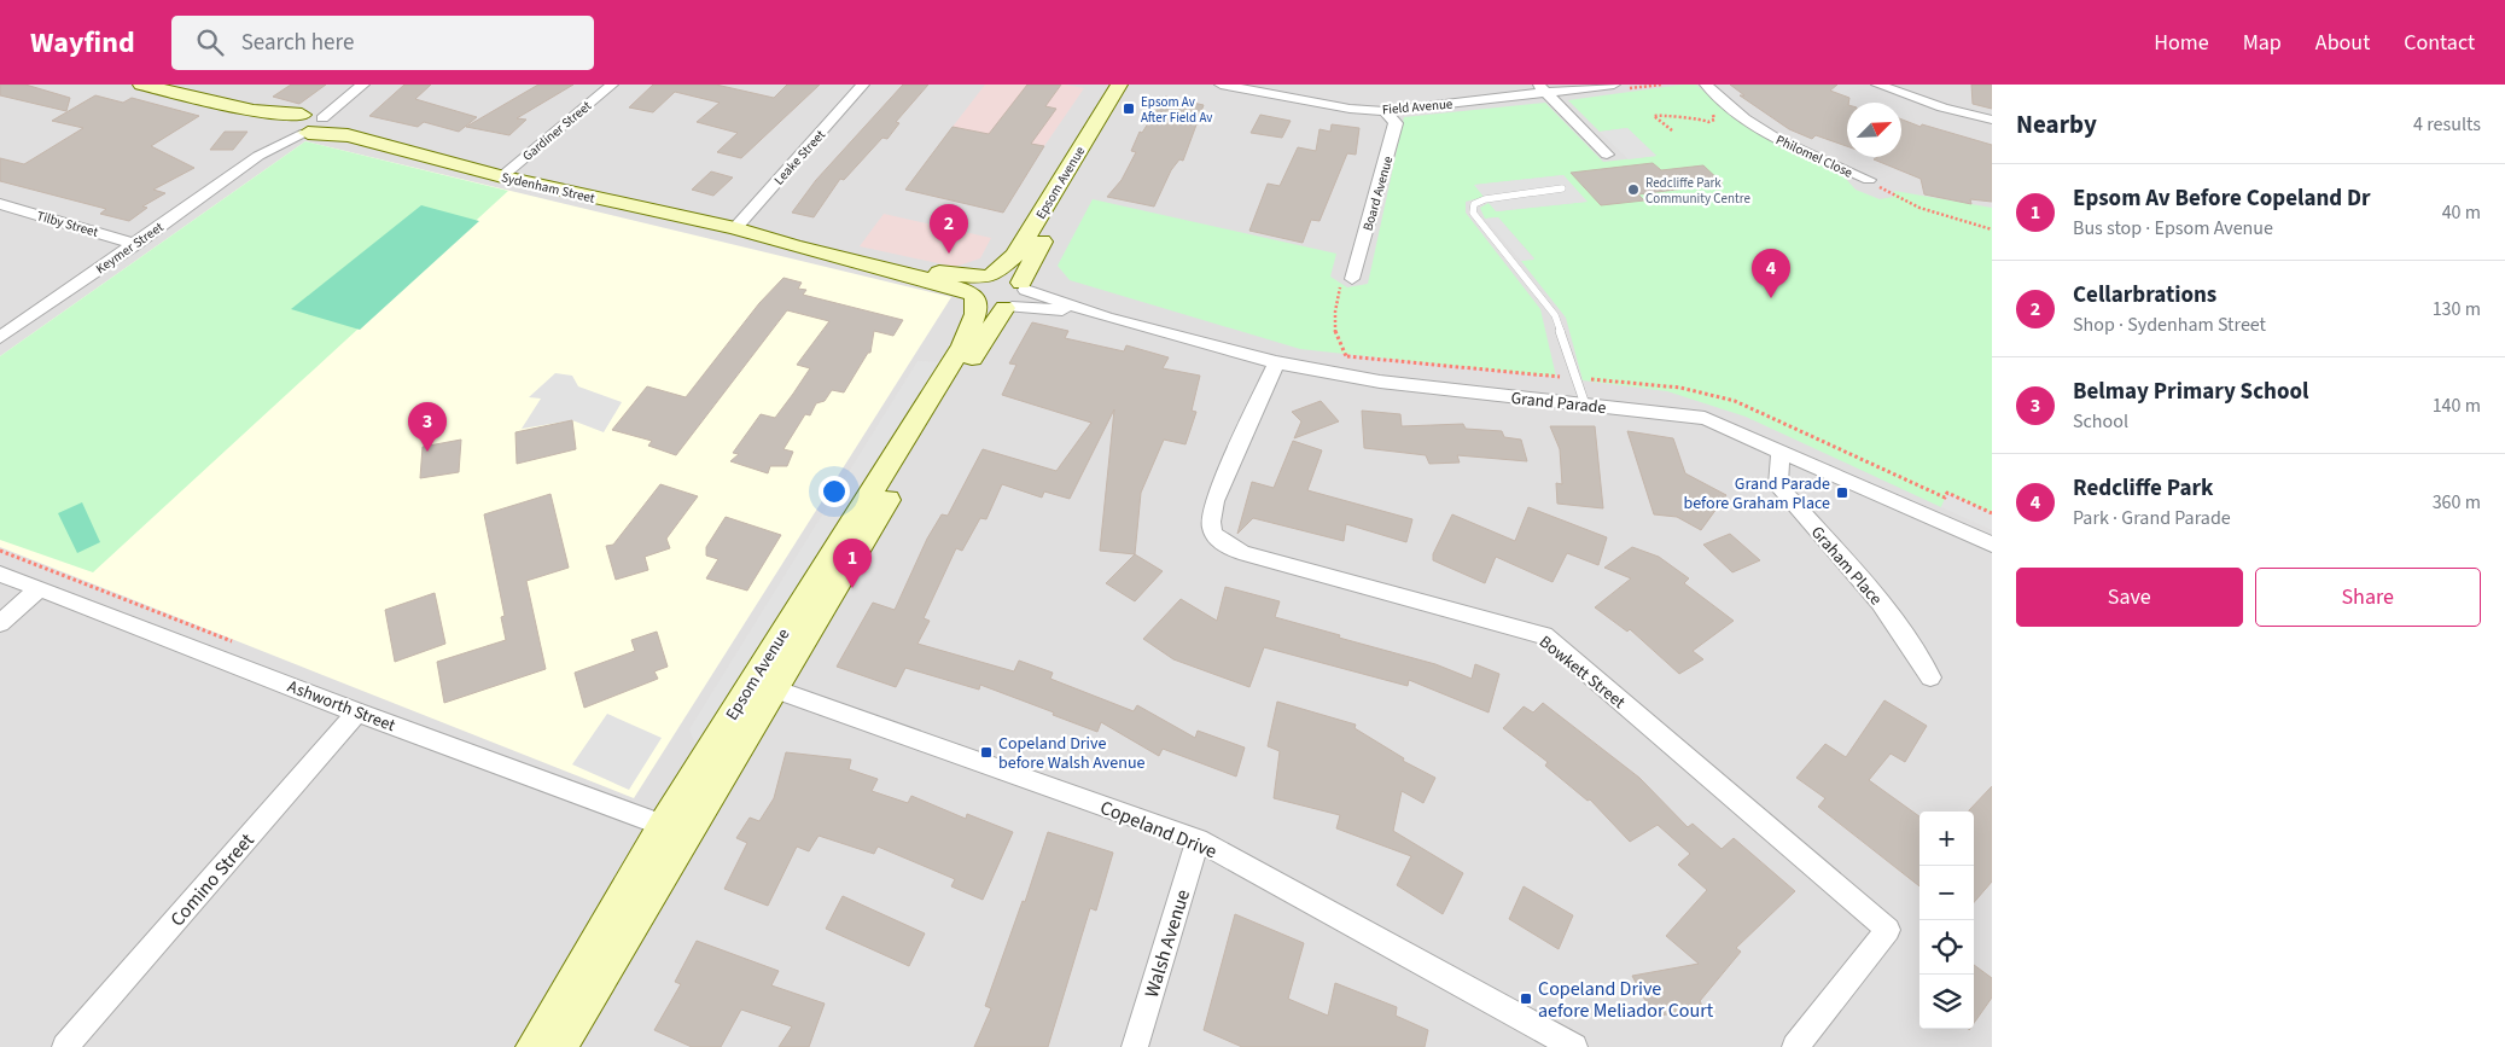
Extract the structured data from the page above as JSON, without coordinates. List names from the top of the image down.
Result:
{
  "streets": {
    "street": [
      "Field Avenue",
      "Gardiner Street",
      "Philomel Close",
      "Leake Street",
      "Epsom Avenue",
      "Sydenham Street",
      "Board Avenue",
      "Tilby Street",
      "Keymer Street",
      "Grand Parade",
      "Graham Place",
      "Bowkett Street",
      "Ashworth Street",
      "Copeland Drive",
      "Comino Street",
      "Walsh Avenue"
    ]
  },
  "crossings": [
    ["Field Avenue", "Board Avenue"],
    ["Gardiner Street", "Sydenham Street"],
    ["Leake Street", "Sydenham Street"],
    ["Epsom Avenue", "Sydenham Street"],
    ["Epsom Avenue", "Grand Parade"],
    ["Epsom Avenue", "Ashworth Street"],
    ["Epsom Avenue", "Copeland Drive"],
    ["Sydenham Street", "Keymer Street"],
    ["Tilby Street", "Keymer Street"],
    ["Grand Parade", "Graham Place"],
    ["Grand Parade", "Bowkett Street"],
    ["Ashworth Street", "Comino Street"],
    ["Copeland Drive", "Walsh Avenue"]
  ],
  "places": {
    "transit": [
      "Epsom Av After Field Av",
      "Grand Parade before Graham Place",
      "Copeland Drive before Walsh Avenue",
      "Copeland Drive aefore Meliador Court"
    ],
    "other": ["Redcliffe Park Community Centre"]
  },
  "north": "top right",
  "page": {
    "header": "Wayfind",
    "search": "Search here",
    "nav": [
      "Home",
      "Map",
      "About",
      "Contact"
    ],
    "heading": ["Nearby", "4 results"],
    "list": [
      {
        "mark": "1",
        "name": "Epsom Av Before Copeland Dr",
        "note": "Bus stop · Epsom Avenue",
        "value": "40 m"
      },
      {
        "mark": "2",
        "name": "Cellarbrations",
        "note": "Shop · Sydenham Street",
        "value": "130 m"
      },
      {
        "mark": "3",
        "name": "Belmay Primary School",
        "note": "School",
        "value": "140 m"
      },
      {
        "mark": "4",
        "name": "Redcliffe Park",
        "note": "Park · Grand Parade",
        "value": "360 m"
      }
    ],
    "pins": [
      "2",
      "4",
      "3",
      "1"
    ],
    "buttons": ["Save", "Share"],
    "map_buttons": ["+", "−"]
  }
}
